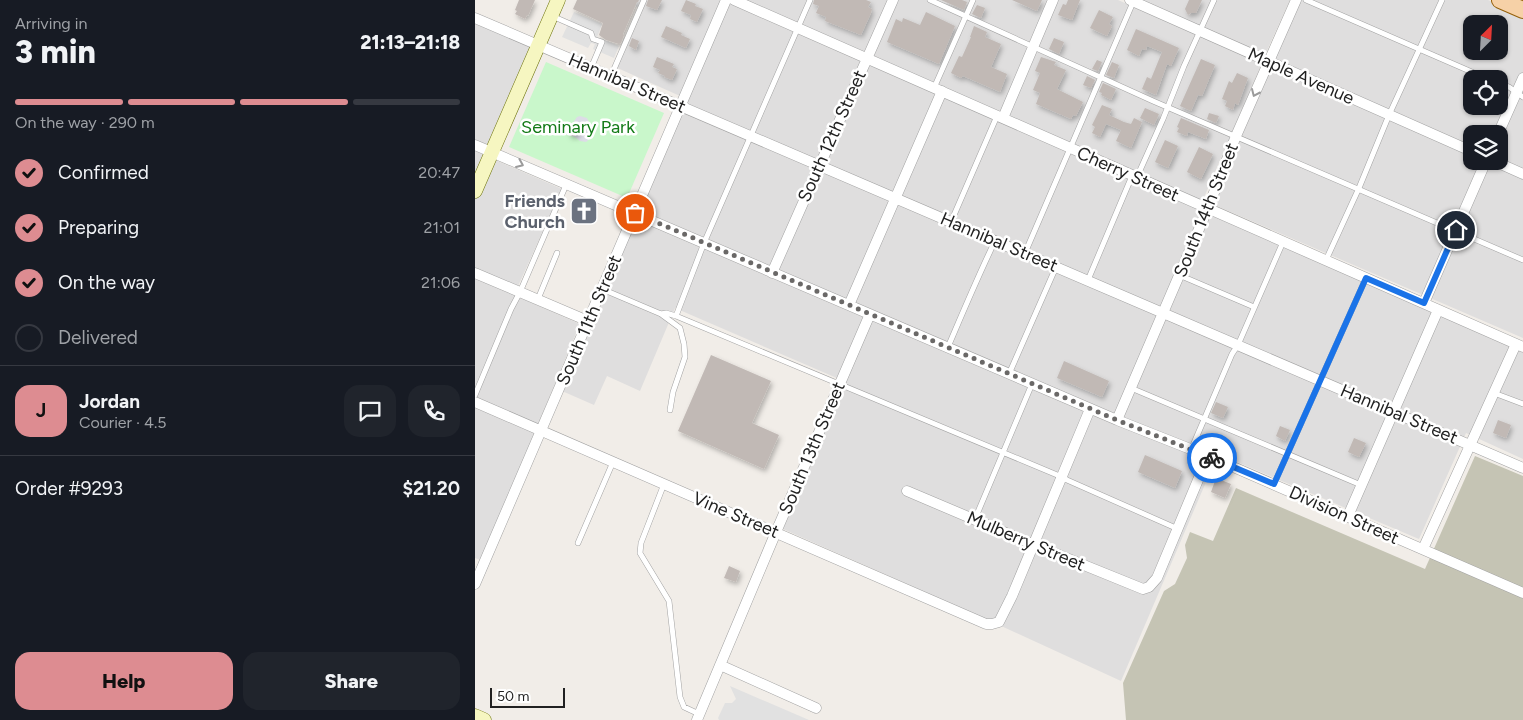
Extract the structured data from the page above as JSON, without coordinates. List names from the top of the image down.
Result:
{
  "streets": {
    "street": [
      "Maple Avenue",
      "Hannibal Street",
      "South 12th Street",
      "Cherry Street",
      "South 14th Street",
      "South 11th Street",
      "South 13th Street",
      "Vine Street",
      "Division Street",
      "Mulberry Street"
    ]
  },
  "crossings": [
    ["Maple Avenue", "South 14th Street"],
    ["Hannibal Street", "South 12th Street"],
    ["Hannibal Street", "South 14th Street"],
    ["Hannibal Street", "South 11th Street"],
    ["South 12th Street", "Cherry Street"],
    ["South 12th Street", "Division Street"],
    ["Cherry Street", "South 14th Street"],
    ["South 14th Street", "Division Street"],
    ["South 11th Street", "Vine Street"],
    ["South 11th Street", "Division Street"],
    ["South 13th Street", "Vine Street"],
    ["South 13th Street", "Division Street"],
    ["Vine Street", "Mulberry Street"]
  ],
  "parks": ["Seminary Park"],
  "places": {
    "church": ["Friends Church"]
  },
  "scale_bar": "50 m",
  "north": "top right",
  "page": {
    "heading": ["3 min", "Arriving in", "21:13–21:18"],
    "panel": [
      "Jordan",
      "Courier · 4.5",
      "Order #9293",
      "$21.20"
    ],
    "bar": "On the way · 290 m",
    "list": [
      ["Confirmed", "20:47"],
      ["Preparing", "21:01"],
      ["On the way", "21:06"],
      "Delivered"
    ],
    "round": "J",
    "buttons": ["Help", "Share"],
    "scale": "50 m"
  }
}
